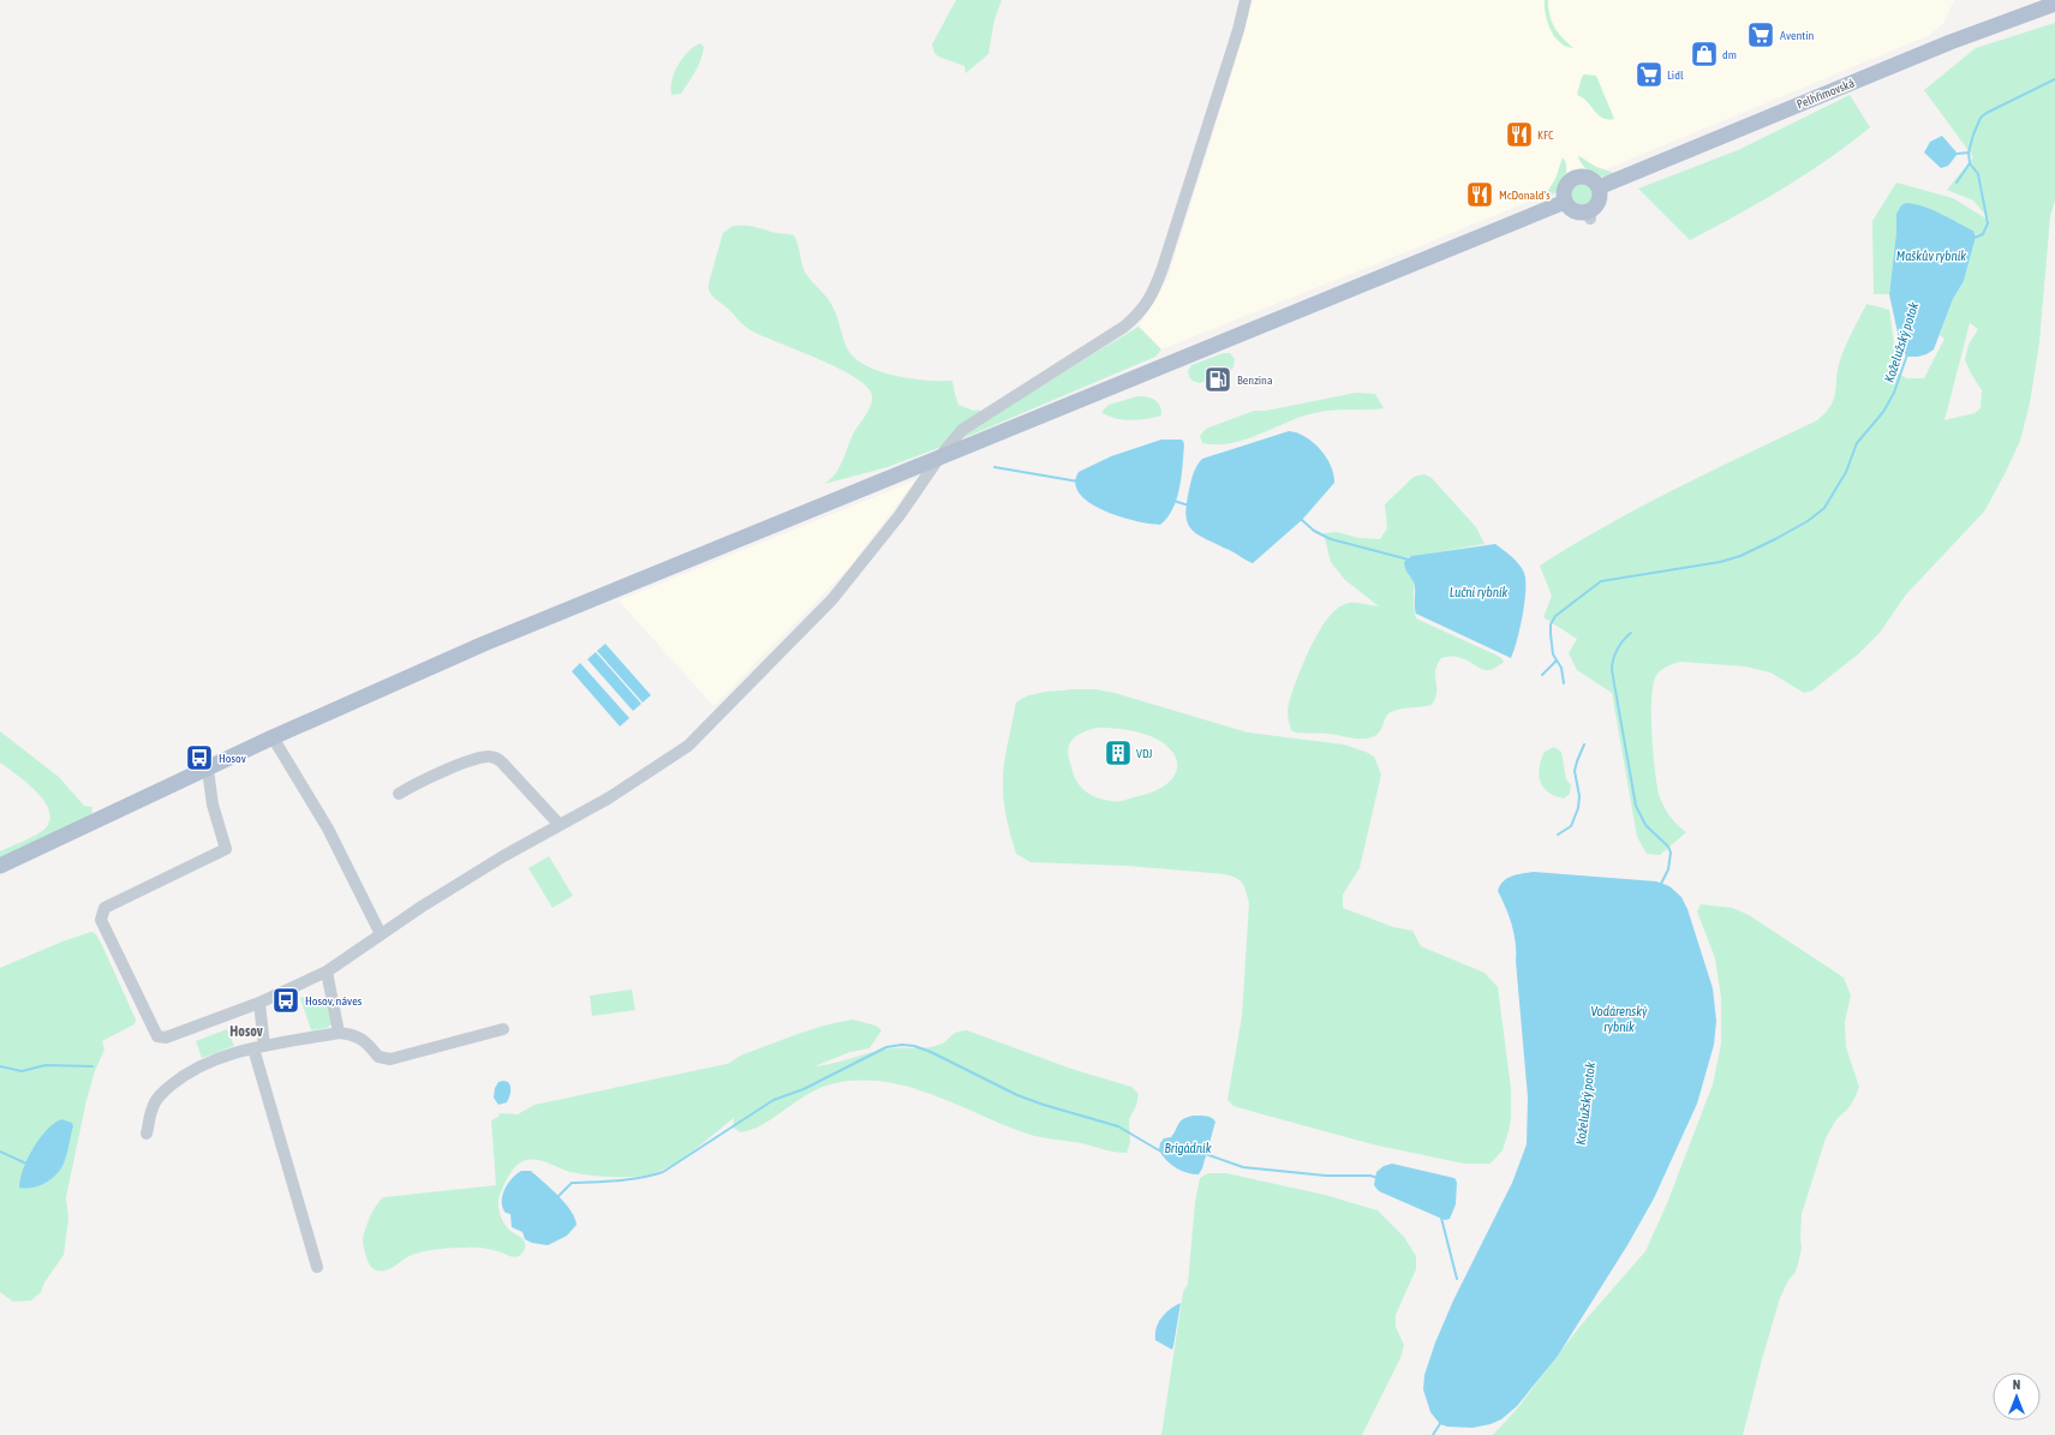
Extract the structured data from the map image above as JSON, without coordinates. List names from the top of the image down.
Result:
{
  "streets": {
    "main road": ["Pelhřimovská"]
  },
  "districts": ["Hosov"],
  "water": [
    "Maškův rybník",
    "Koželužský potok",
    "Luční rybník",
    "Vodárenský rybník",
    "Brigádník"
  ],
  "places": {
    "supermarket": ["Aventin", "Lidl"],
    "shop": ["dm"],
    "restaurant": ["KFC", "McDonald's"],
    "fuel station": ["Benzina"],
    "building": ["VDJ"],
    "bus stop": ["Hosov", "Hosov, náves"]
  },
  "north": "top"
}
